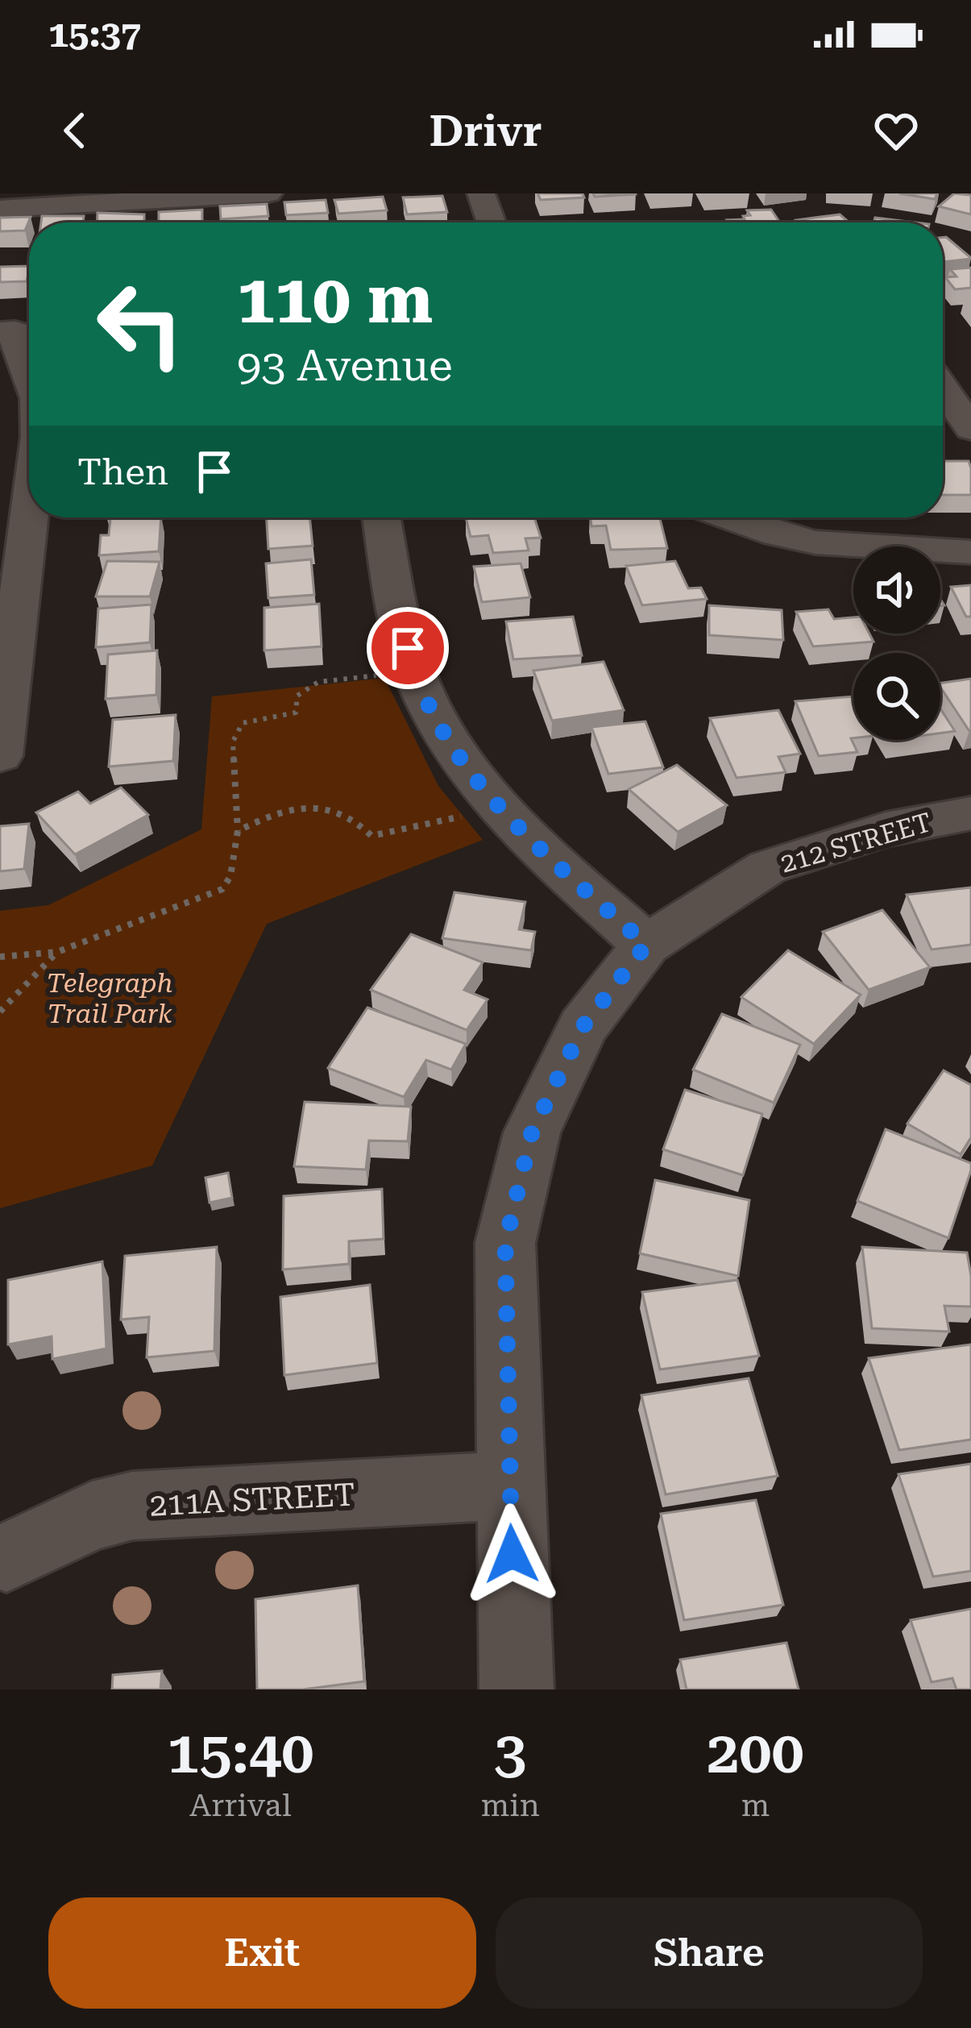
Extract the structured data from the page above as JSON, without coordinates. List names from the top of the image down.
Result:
{
  "streets": {
    "street": ["212 STREET", "211A STREET"]
  },
  "crossings": [
    ["212 STREET", "211A STREET"]
  ],
  "parks": ["Telegraph Trail Park"],
  "page": {
    "status": "15:37",
    "header": "Drivr",
    "turn": ["110 m", "93 Avenue"],
    "then": "Then",
    "eta": [
      "15:40",
      "Arrival",
      "3",
      "min",
      "200",
      "m"
    ],
    "buttons": ["Exit", "Share"]
  }
}
